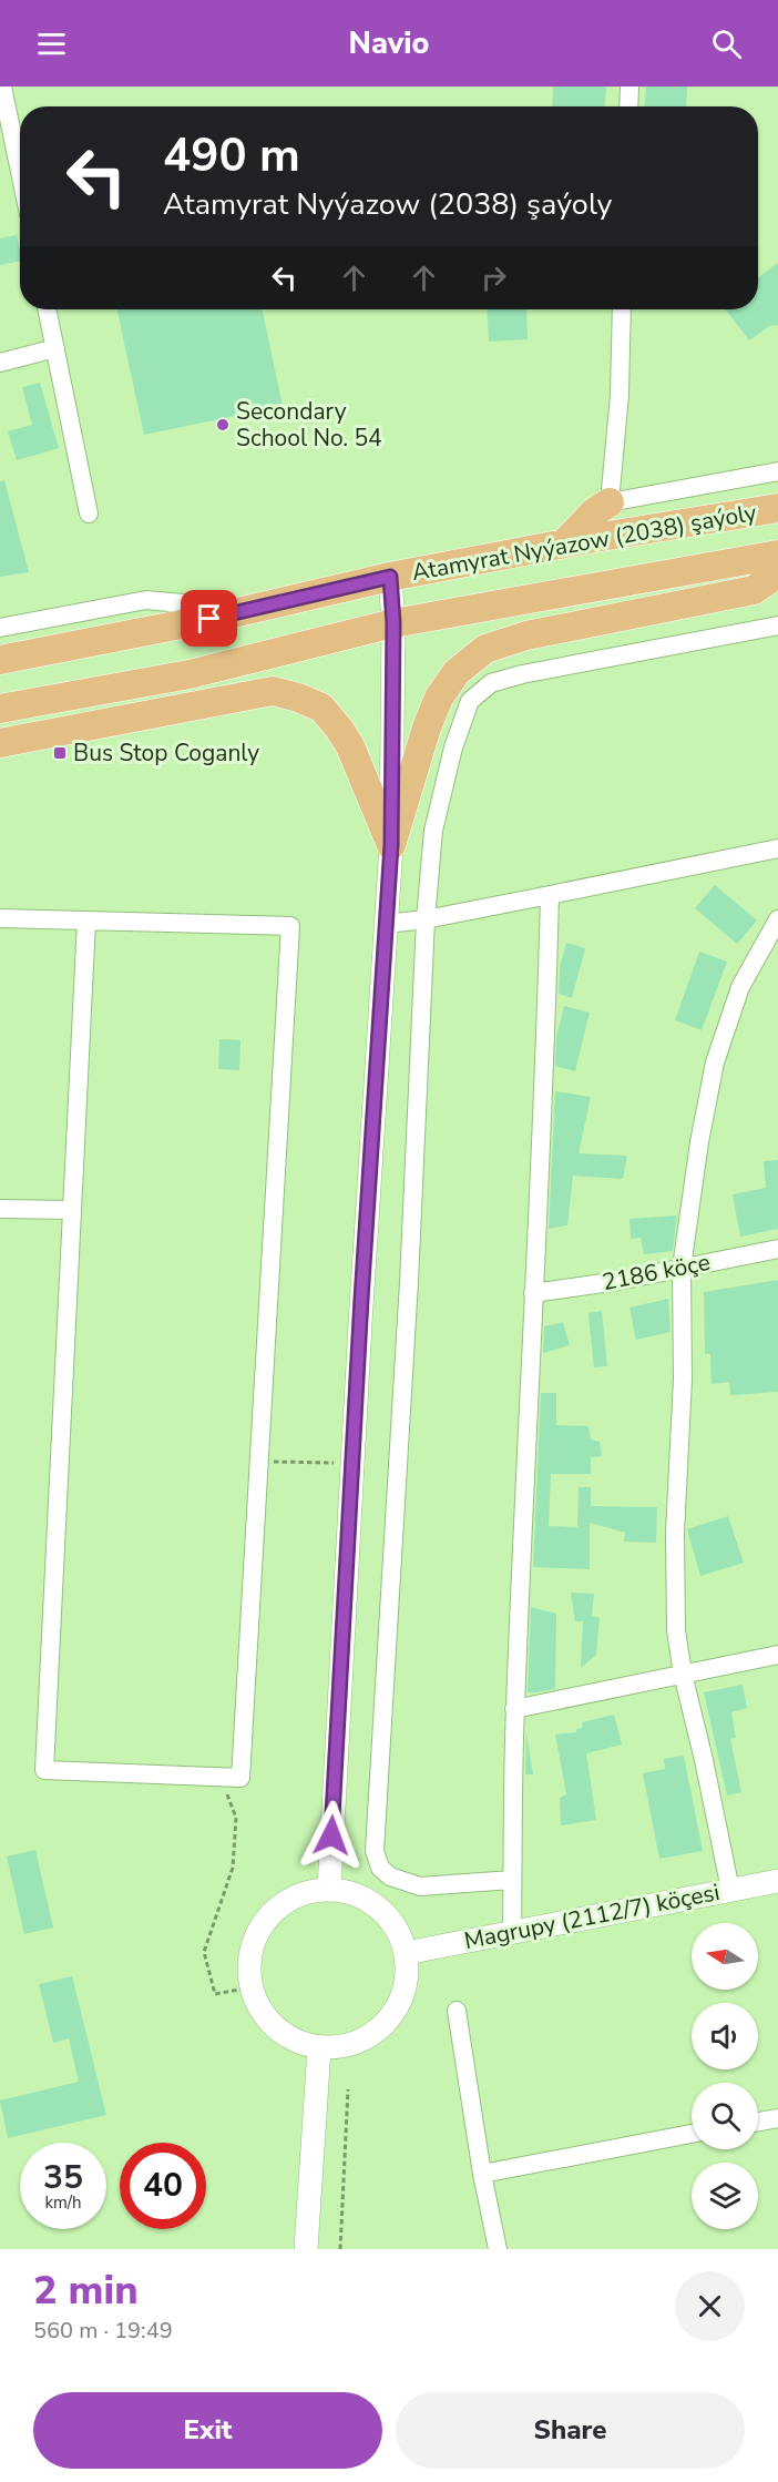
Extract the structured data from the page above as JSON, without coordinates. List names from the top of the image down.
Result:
{
  "streets": {
    "main road": ["Atamyrat Nyýazow (2038) şaýoly"],
    "street": ["2186 köçe", "Magrupy (2112/7) köçesi"]
  },
  "places": {
    "other": ["Secondary School No. 54"],
    "transit": ["Bus Stop Coganly"]
  },
  "north": "left",
  "page": {
    "header": "Navio",
    "turn": ["490 m", "Atamyrat Nyýazow (2038) şaýoly"],
    "speed": "35 km/h",
    "limit": "40",
    "heading": ["2 min", "560 m · 19:49"],
    "buttons": ["Exit", "Share"]
  }
}
